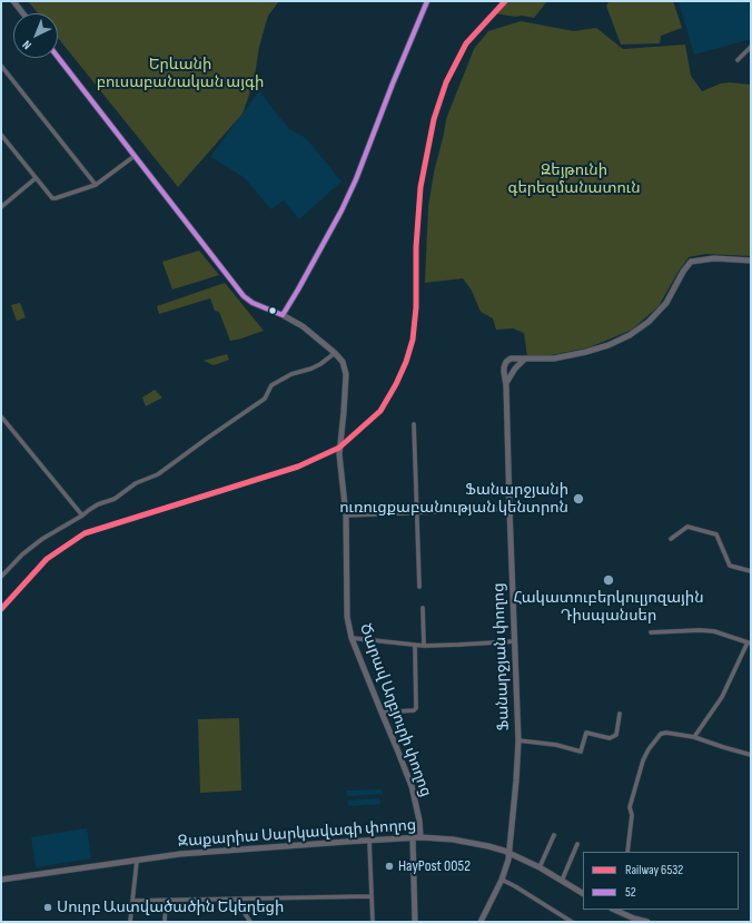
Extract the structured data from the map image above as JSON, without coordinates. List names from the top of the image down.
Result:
{
  "streets": {
    "main road": ["Ֆանարջյան փողոց", "Ծարավ Աղբյուրի փողոց", "Զաքարիա Սարկավագի փողոց"]
  },
  "crossings": [
    ["Ֆանարջյան փողոց", "Զաքարիա Սարկավագի փողոց"],
    ["Ծարավ Աղբյուրի փողոց", "Զաքարիա Սարկավագի փողոց"]
  ],
  "parks": ["Երևանի բուսաբանական այգի", "Զեյթունի գերեզմանատուն"],
  "places": [
    "Ֆանարջյանի ուռուցքաբանության կենտրոն",
    "Հակատուբերկուլյոզային Դիսպանսեր",
    "HayPost 0052",
    "Սուրբ Աստվածածին Եկեղեցի"
  ],
  "lines": ["rail line 6532", "transit line 52"],
  "legend": ["Railway 6532", "52"],
  "north": "bottom left"
}
